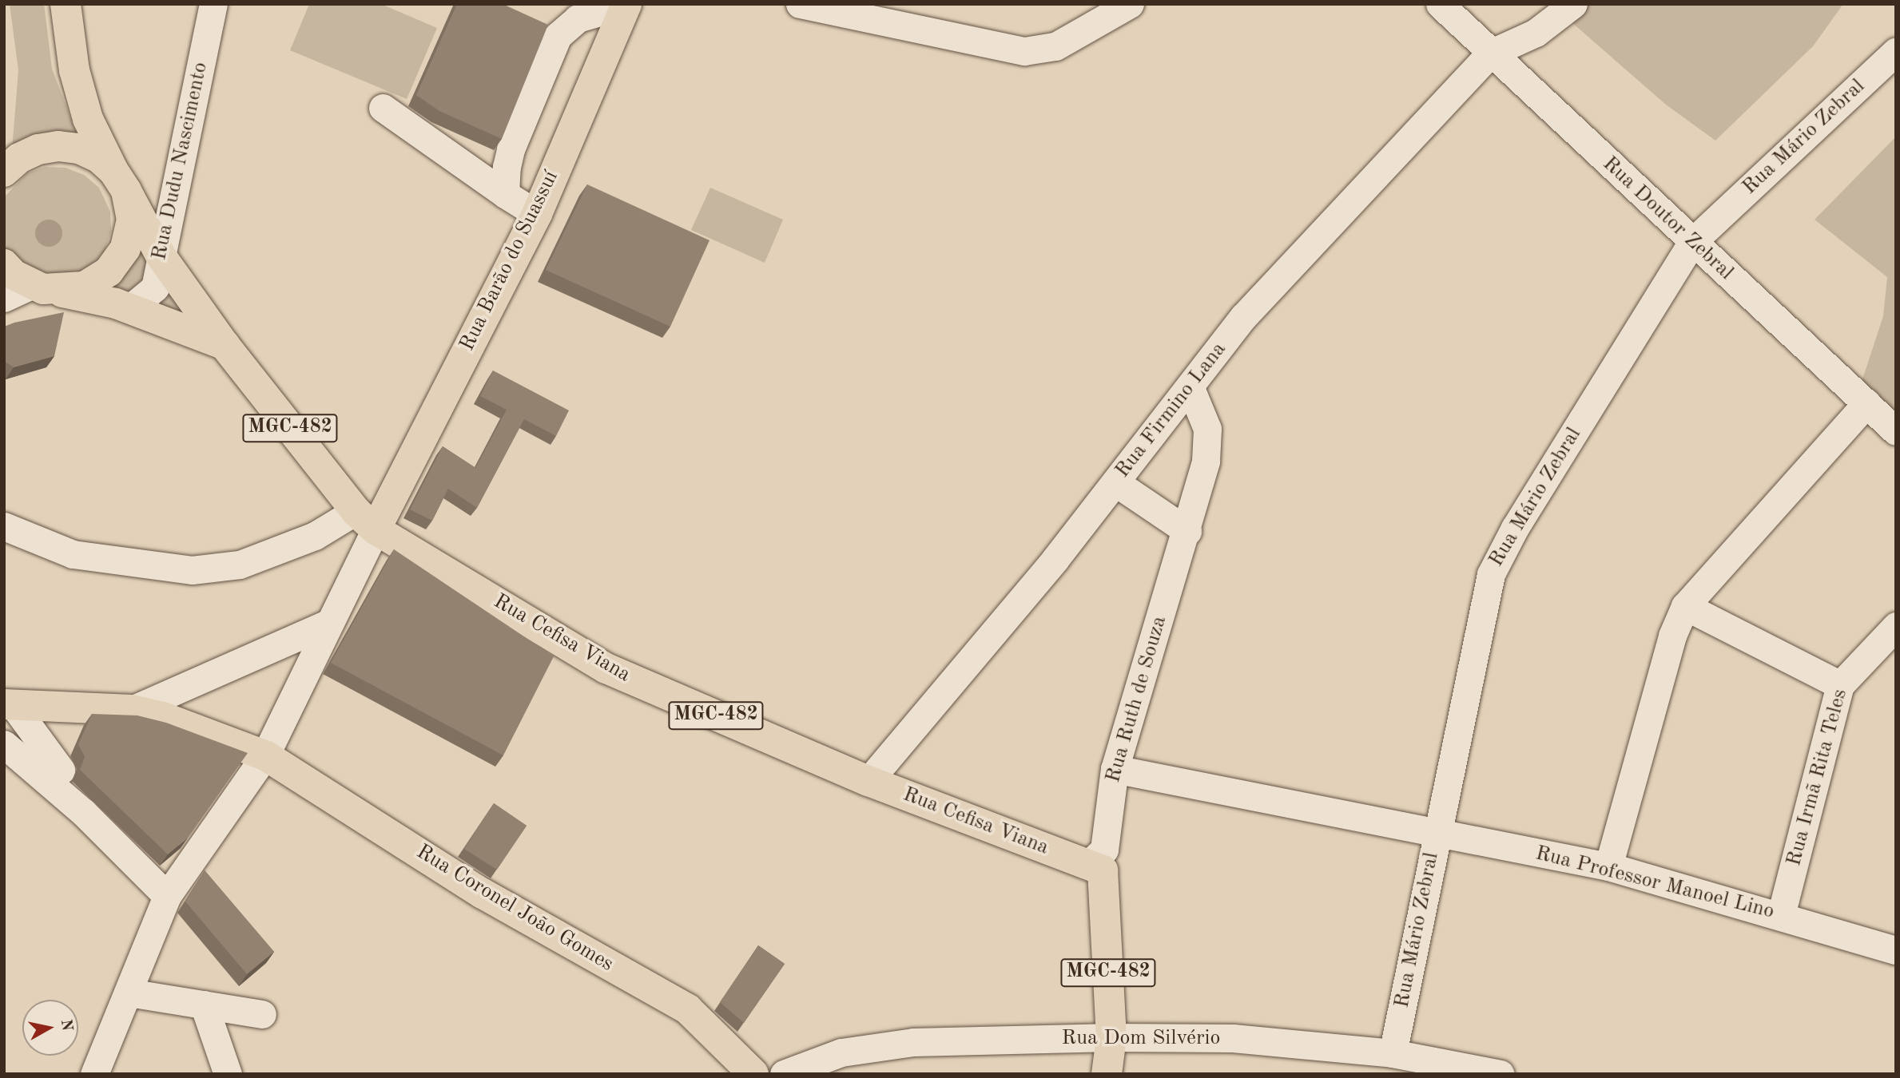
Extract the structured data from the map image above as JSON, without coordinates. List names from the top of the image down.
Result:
{
  "streets": {
    "main road": [
      "Rua Barão do Suassuí",
      "MGC-482",
      "Rua Cefisa Viana",
      "Rua Coronel João Gomes"
    ],
    "street": [
      "Rua Mário Zebral",
      "Rua Dudu Nascimento",
      "Rua Doutor Zebral",
      "Rua Firmino Lana",
      "Rua Ruth de Souza",
      "Rua Irmã Rita Teles",
      "Rua Professor Manoel Lino",
      "Rua Dom Silvério"
    ]
  },
  "crossings": [
    ["Rua Mário Zebral", "Rua Doutor Zebral"],
    ["Rua Mário Zebral", "Rua Professor Manoel Lino"],
    ["Rua Mário Zebral", "Rua Dom Silvério"],
    ["Rua Dudu Nascimento", "Rua Cefisa Viana"],
    ["Rua Doutor Zebral", "Rua Firmino Lana"],
    ["Rua Barão do Suassuí", "Rua Cefisa Viana"],
    ["Rua Barão do Suassuí", "Rua Coronel João Gomes"],
    ["Rua Firmino Lana", "Rua Cefisa Viana"],
    ["Rua Firmino Lana", "Rua Ruth de Souza"],
    ["MGC-482", "Rua Cefisa Viana"],
    ["MGC-482", "Rua Ruth de Souza"],
    ["MGC-482", "Rua Dom Silvério"],
    ["Rua Cefisa Viana", "Rua Ruth de Souza"],
    ["Rua Ruth de Souza", "Rua Professor Manoel Lino"],
    ["Rua Irmã Rita Teles", "Rua Professor Manoel Lino"]
  ],
  "north": "right"
}
